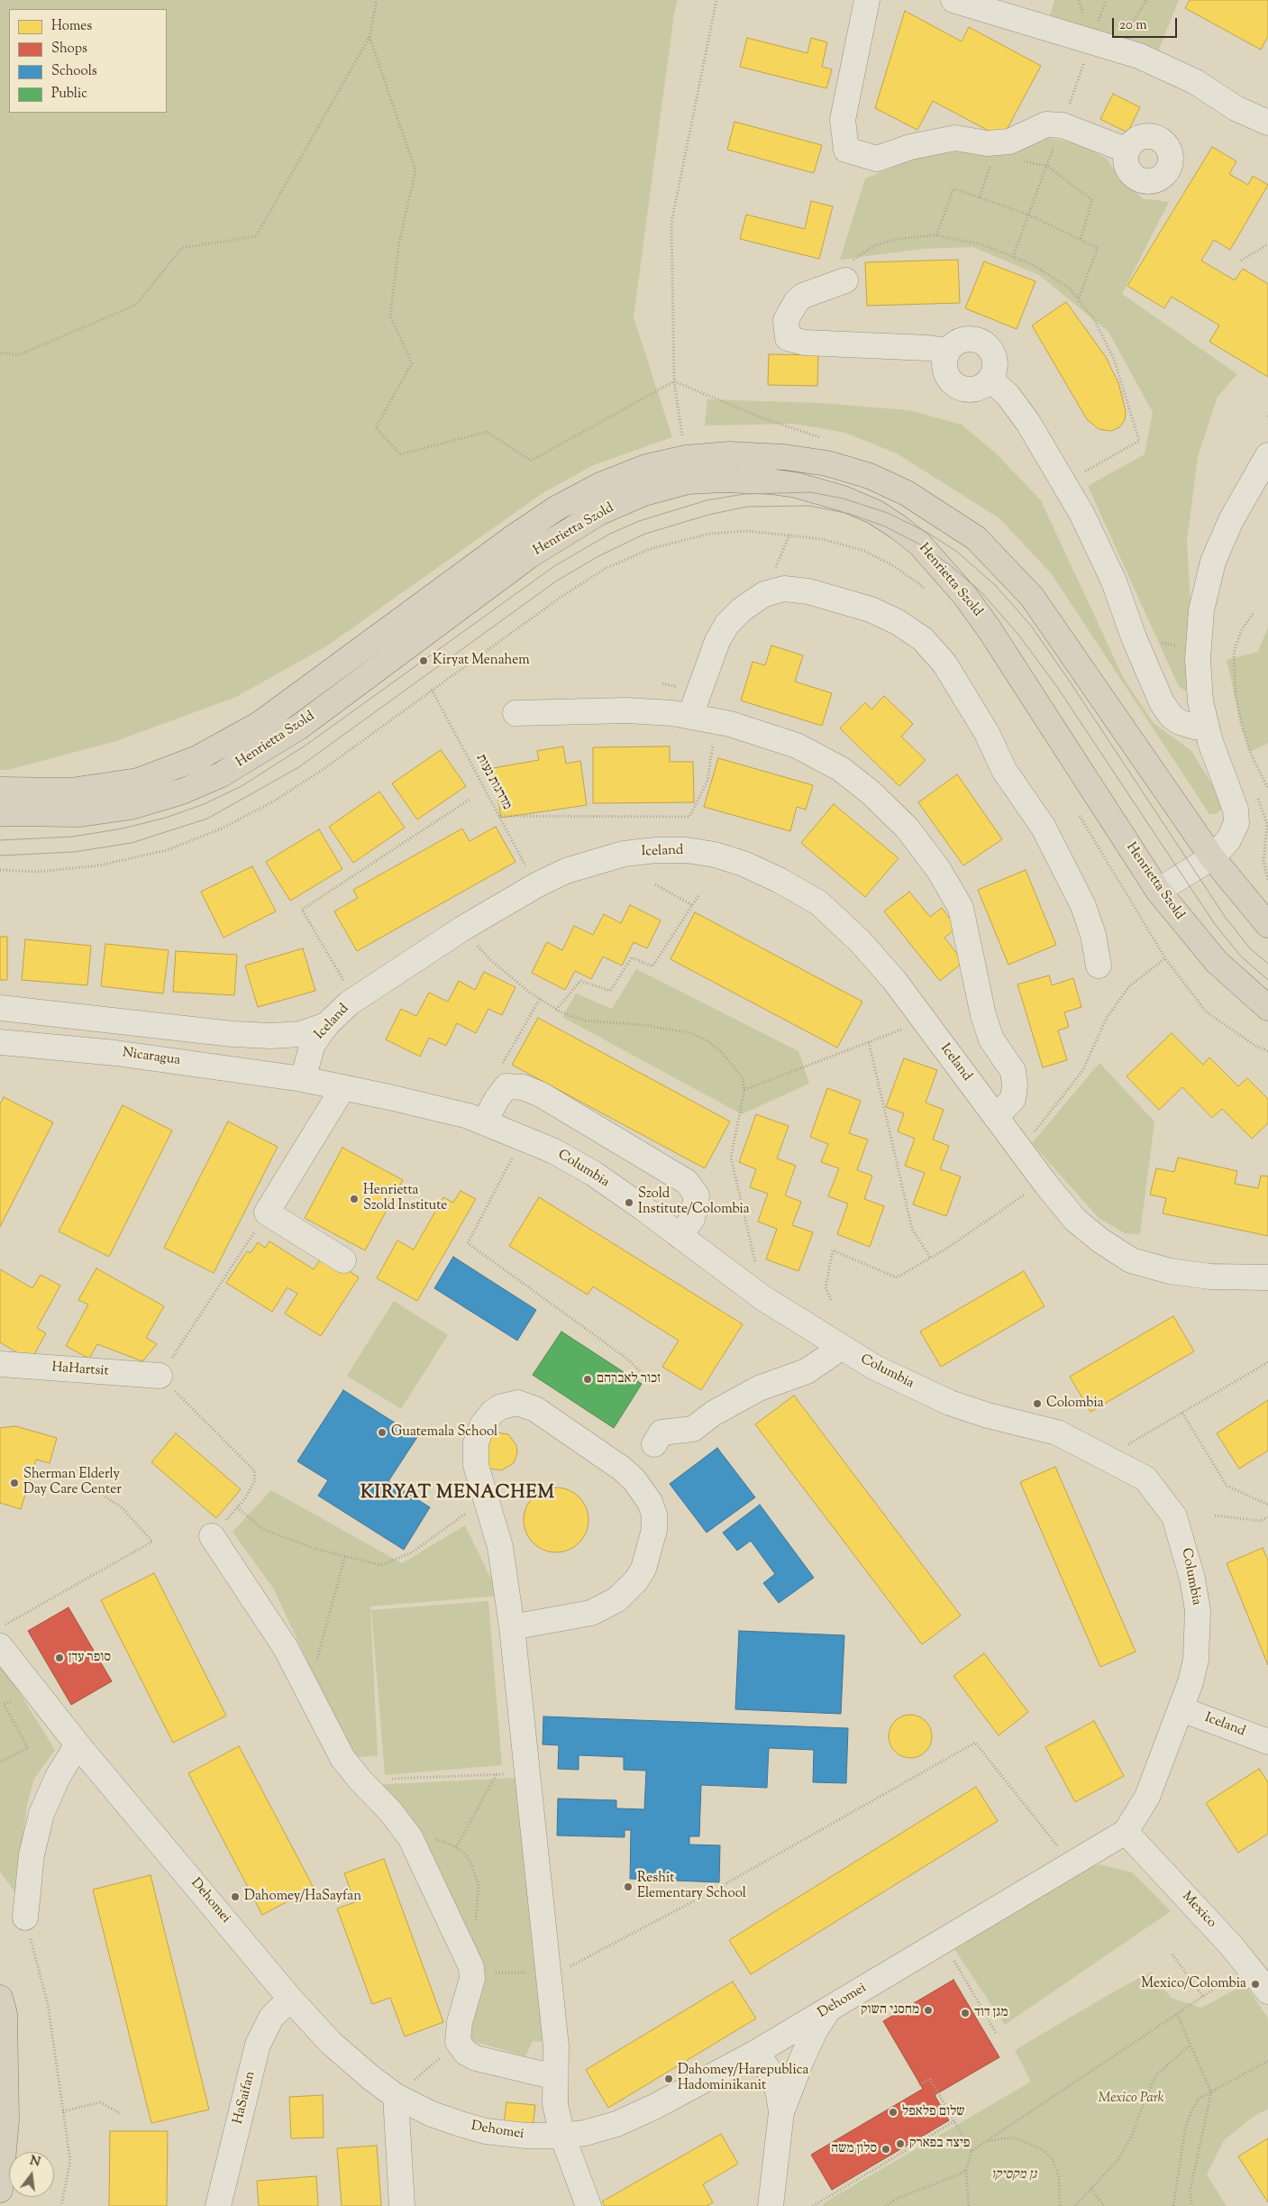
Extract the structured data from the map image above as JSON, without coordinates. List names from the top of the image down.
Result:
{
  "streets": {
    "main road": ["Henrietta Szold"],
    "street": [
      "Iceland",
      "Nicaragua",
      "Columbia",
      "HaHartsit",
      "Dehomei",
      "Mexico",
      "HaSaifan"
    ],
    "path": ["מדרגות נעות"]
  },
  "crossings": [
    ["מדרגות נעות", "Iceland"],
    ["Iceland", "Nicaragua"],
    ["Iceland", "Columbia"],
    ["Nicaragua", "Columbia"],
    ["Columbia", "Dehomei"],
    ["Columbia", "Mexico"],
    ["Dehomei", "Mexico"],
    ["Dehomei", "HaSaifan"]
  ],
  "districts": ["KIRYAT MENACHEM"],
  "parks": ["Mexico Park", "גן מקסיקו"],
  "places": [
    "Kiryat Menahem",
    "Henrietta Szold Institute",
    "Szold Institute/Colombia",
    "זכור לאברהם",
    "Colombia",
    "Guatemala School",
    "Sherman Elderly Day Care Center",
    "סופר עדן",
    "Reshit Elementary School",
    "Dahomey/HaSayfan",
    "Mexico/Colombia",
    "מחסני השוק",
    "מגן דוד",
    "Dahomey/Harepublica Hadominikanit",
    "שלום פלאפל",
    "פיצה בפארק",
    "סלון משה"
  ],
  "legend": [
    "Homes",
    "Shops",
    "Schools",
    "Public"
  ],
  "scale_bar": "20 m",
  "north": "top"
}
